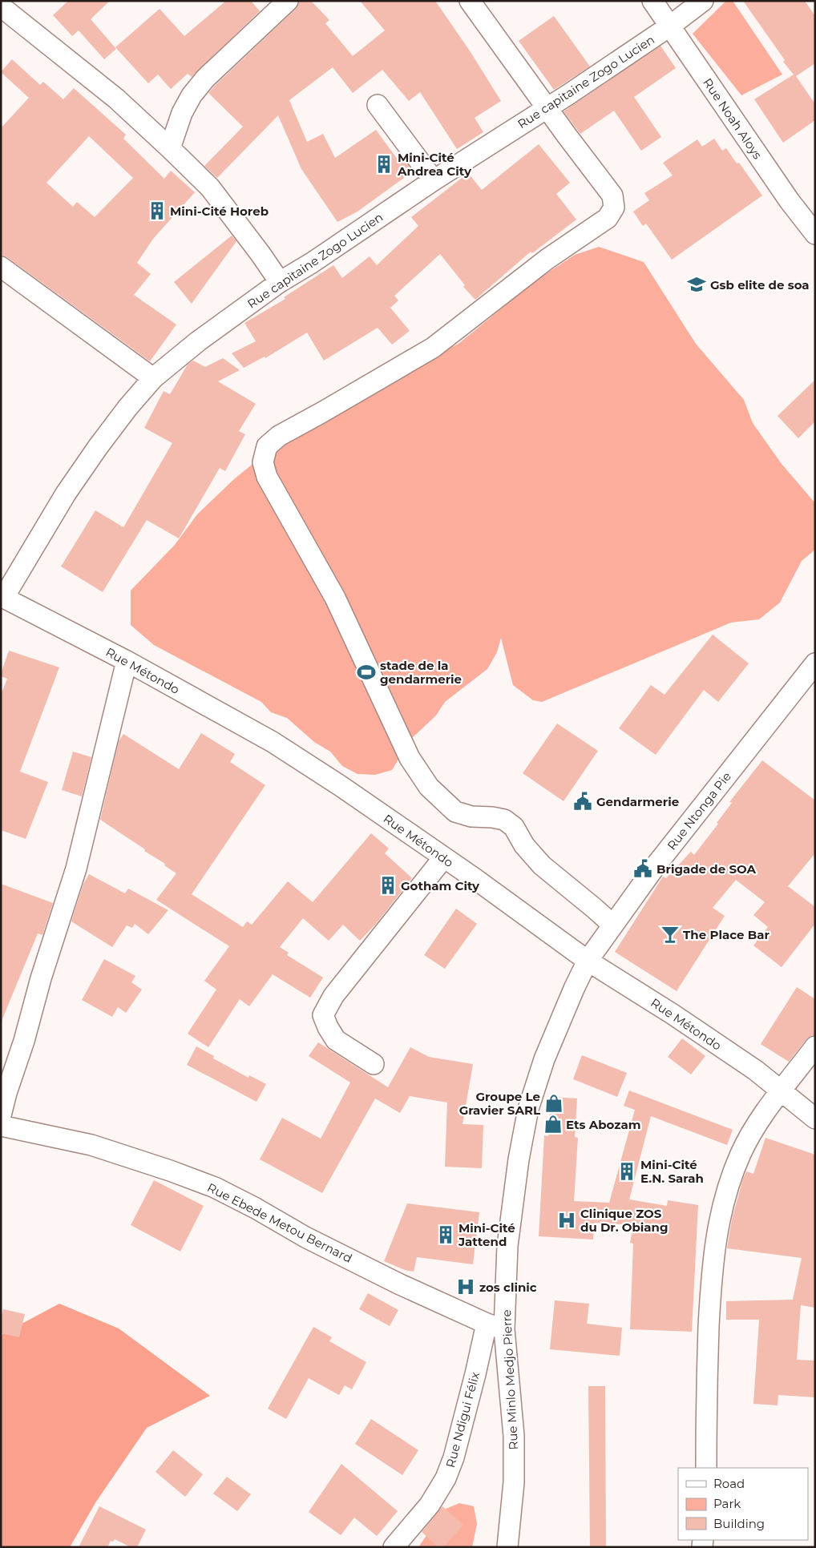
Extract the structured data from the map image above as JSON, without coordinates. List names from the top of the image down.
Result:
{
  "streets": {
    "street": [
      "Rue capitaine Zogo Lucien",
      "Rue Noah Aloys",
      "Rue Métondo",
      "Rue Ntonga Pie",
      "Rue Ebede Metou Bernard",
      "Rue Minlo Medjo Pierre",
      "Rue Ndigui Félix"
    ]
  },
  "crossings": [
    ["Rue capitaine Zogo Lucien", "Rue Noah Aloys"],
    ["Rue capitaine Zogo Lucien", "Rue Métondo"],
    ["Rue Métondo", "Rue Ntonga Pie"],
    ["Rue Métondo", "Rue Minlo Medjo Pierre"],
    ["Rue Ntonga Pie", "Rue Minlo Medjo Pierre"],
    ["Rue Ebede Metou Bernard", "Rue Minlo Medjo Pierre"],
    ["Rue Ebede Metou Bernard", "Rue Ndigui Félix"],
    ["Rue Minlo Medjo Pierre", "Rue Ndigui Félix"]
  ],
  "places": {
    "building": [
      "Mini-Cité Andrea City",
      "Mini-Cité Horeb",
      "Gotham City",
      "Mini-Cité E.N. Sarah",
      "Mini-Cité Jattend"
    ],
    "school or university": ["Gsb elite de soa"],
    "sports": ["stade de la gendarmerie"],
    "public building": ["Gendarmerie", "Brigade de SOA"],
    "bar": ["The Place Bar"],
    "shop": ["Groupe Le Gravier SARL", "Ets Abozam"],
    "hospital": ["Clinique ZOS du Dr. Obiang", "zos clinic"]
  },
  "legend": ["Road", "Park", "Building"]
}
